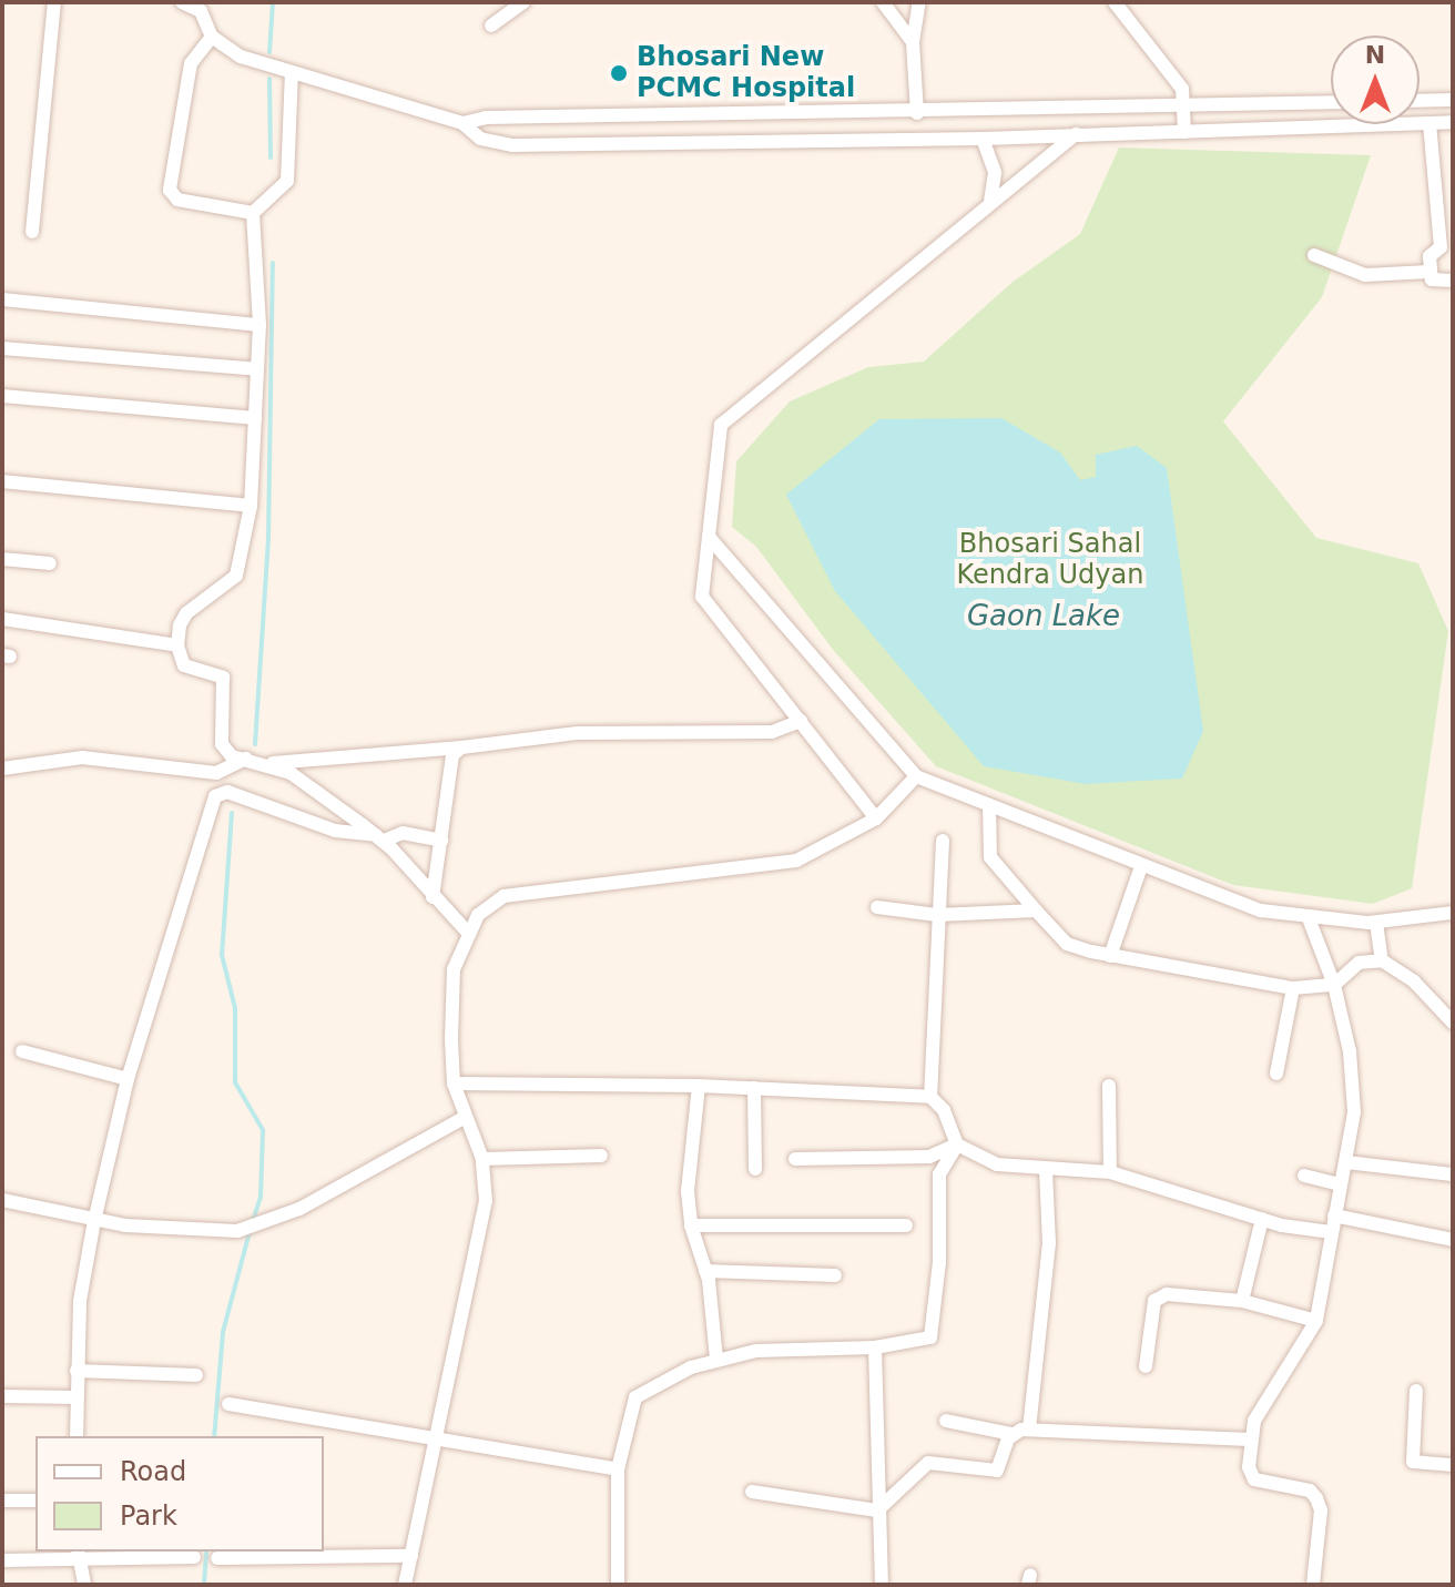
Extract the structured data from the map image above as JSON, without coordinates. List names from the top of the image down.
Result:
{
  "water": ["Gaon Lake"],
  "parks": ["Bhosari Sahal Kendra Udyan"],
  "places": ["Bhosari New PCMC Hospital"],
  "legend": ["Road", "Park"],
  "north": "top"
}
